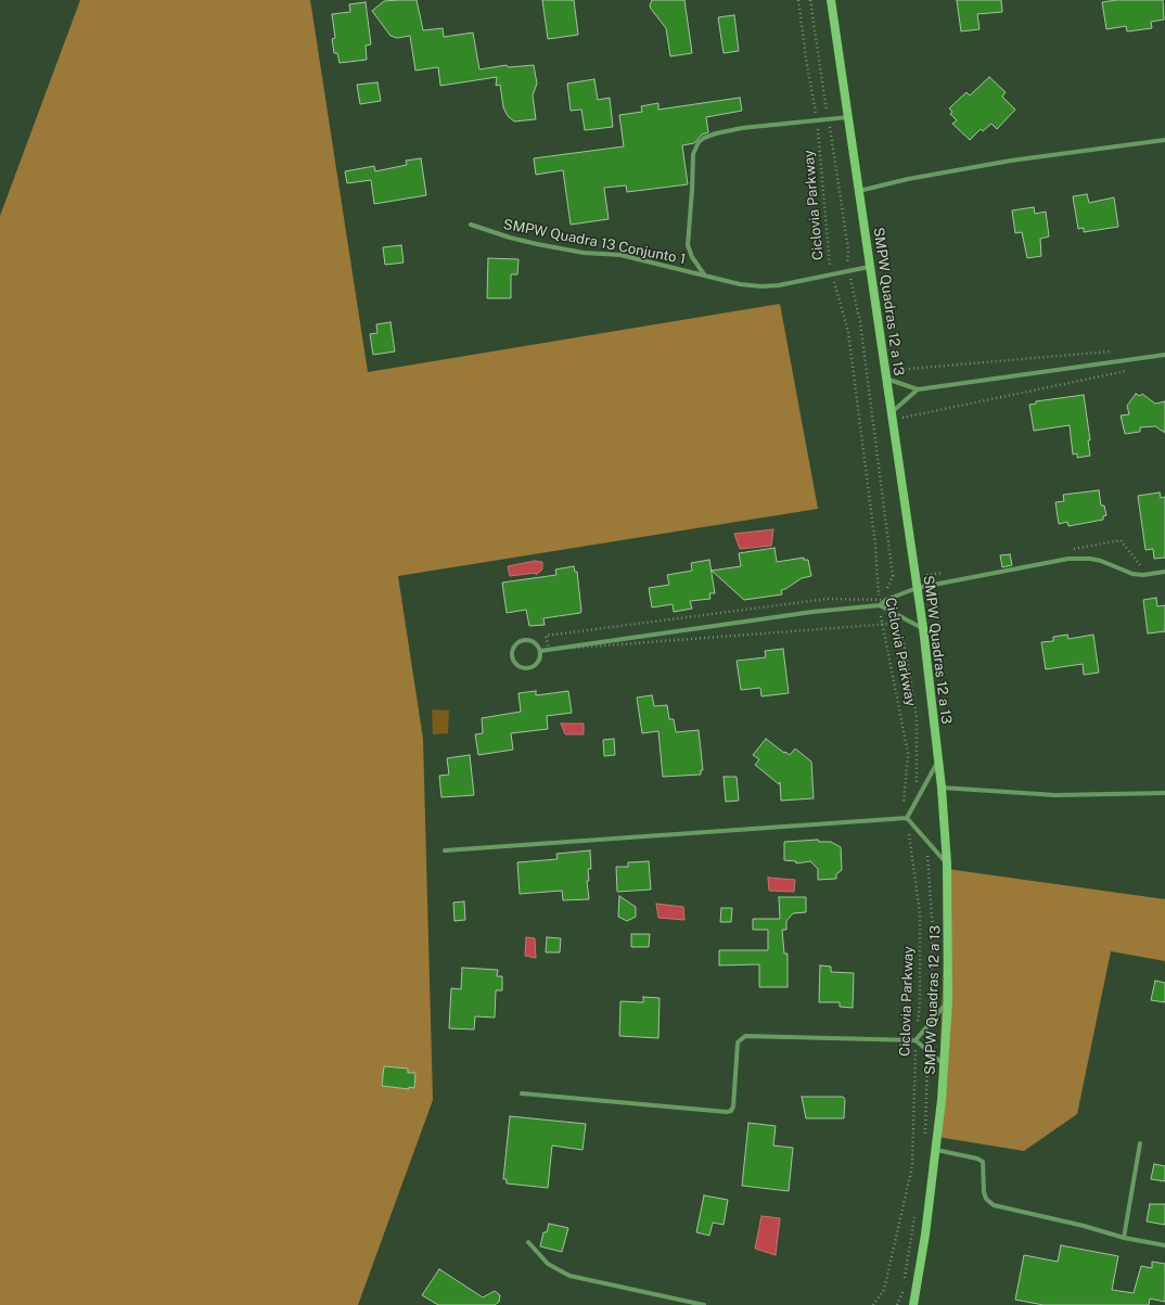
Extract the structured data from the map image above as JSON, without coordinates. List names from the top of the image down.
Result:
{
  "streets": {
    "street": ["SMPW Quadra 13 Conjunto 1", "SMPW Quadras 12 a 13"],
    "path": ["Ciclovia Parkway"]
  },
  "crossings": [
    ["Ciclovia Parkway", "SMPW Quadra 13 Conjunto 1"],
    ["SMPW Quadra 13 Conjunto 1", "SMPW Quadras 12 a 13"]
  ]
}
